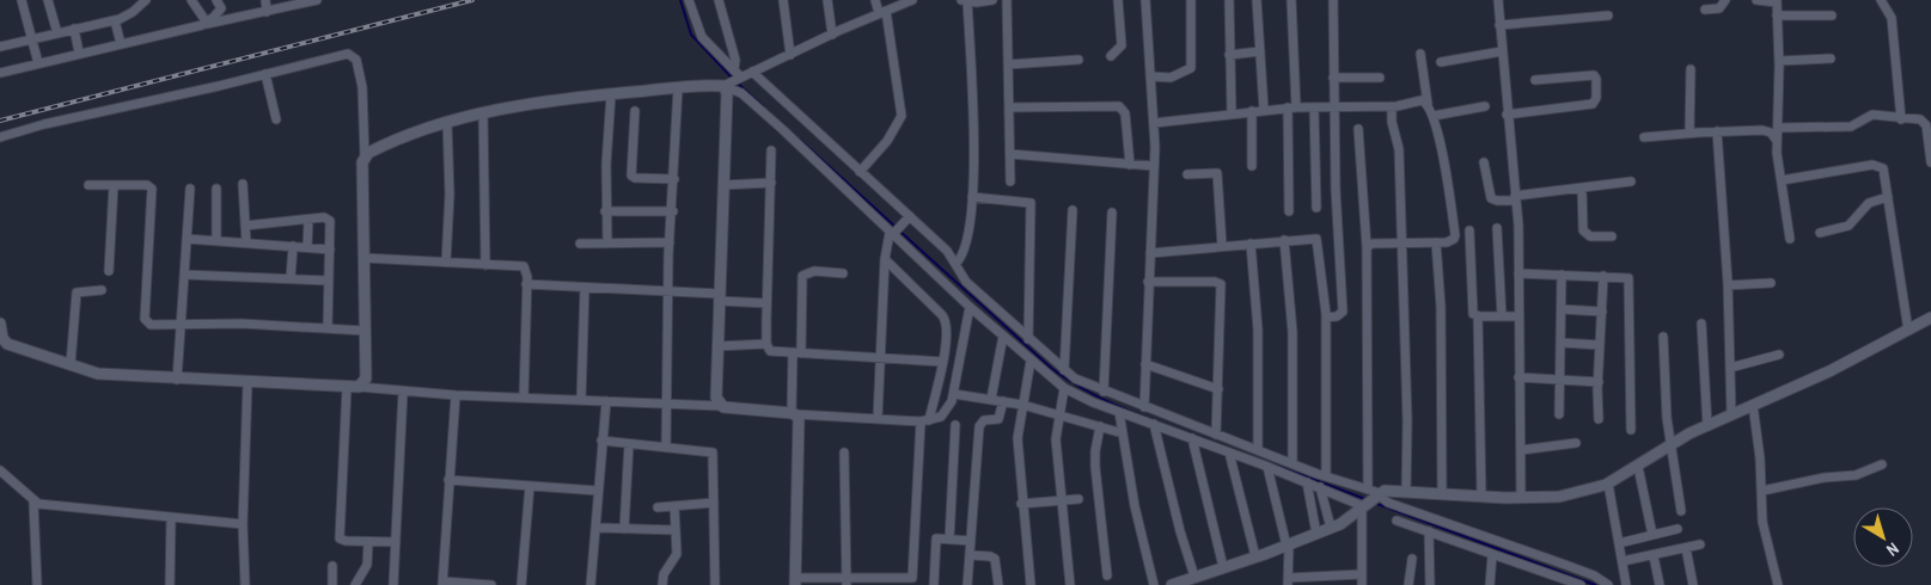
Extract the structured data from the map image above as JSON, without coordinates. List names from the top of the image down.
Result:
{
  "north": "bottom right"
}
